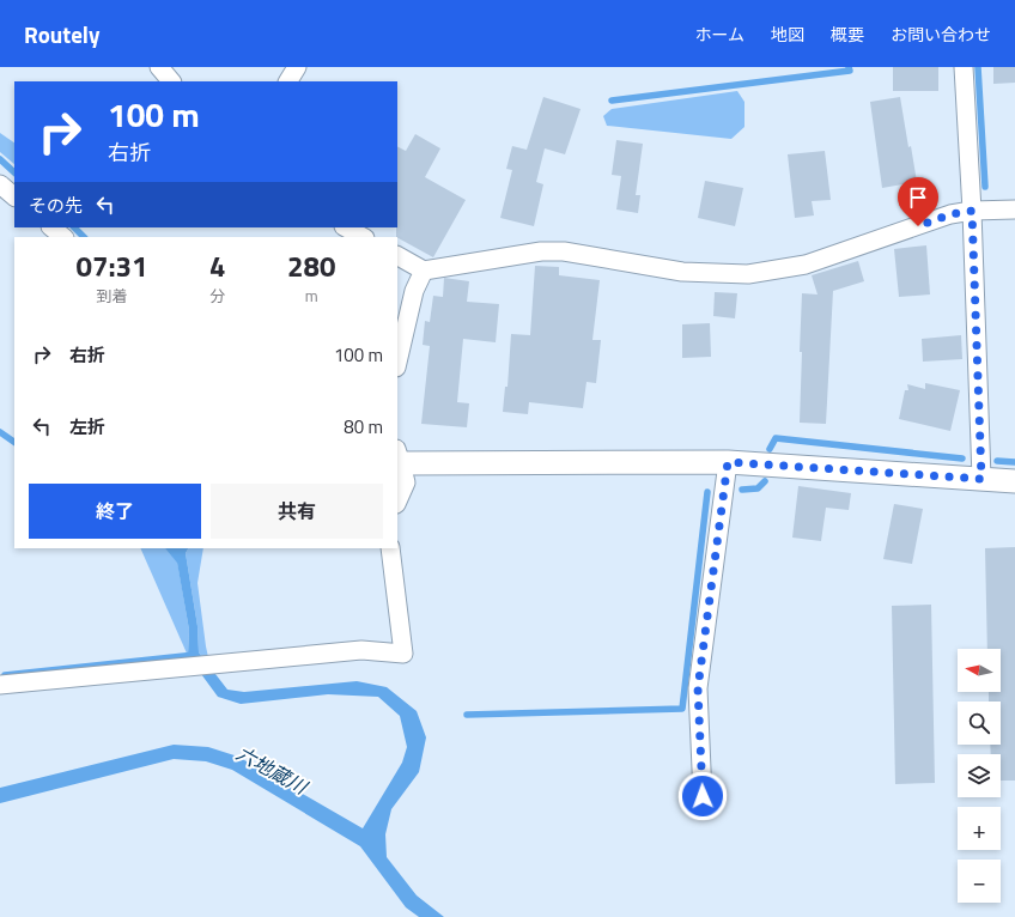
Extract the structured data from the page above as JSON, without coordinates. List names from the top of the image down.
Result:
{
  "water": ["六地蔵川"],
  "north": "left",
  "page": {
    "header": "Routely",
    "nav": [
      "ホーム",
      "地図",
      "概要",
      "お問い合わせ"
    ],
    "turn": ["100 m", "右折"],
    "then": "その先",
    "eta": [
      "07:31",
      "到着",
      "4",
      "分",
      "280",
      "m"
    ],
    "list": [
      {
        "name": "右折",
        "value": "100 m"
      },
      {
        "name": "左折",
        "value": "80 m"
      }
    ],
    "buttons": ["終了", "共有"],
    "map_buttons": ["+", "−"]
  }
}
